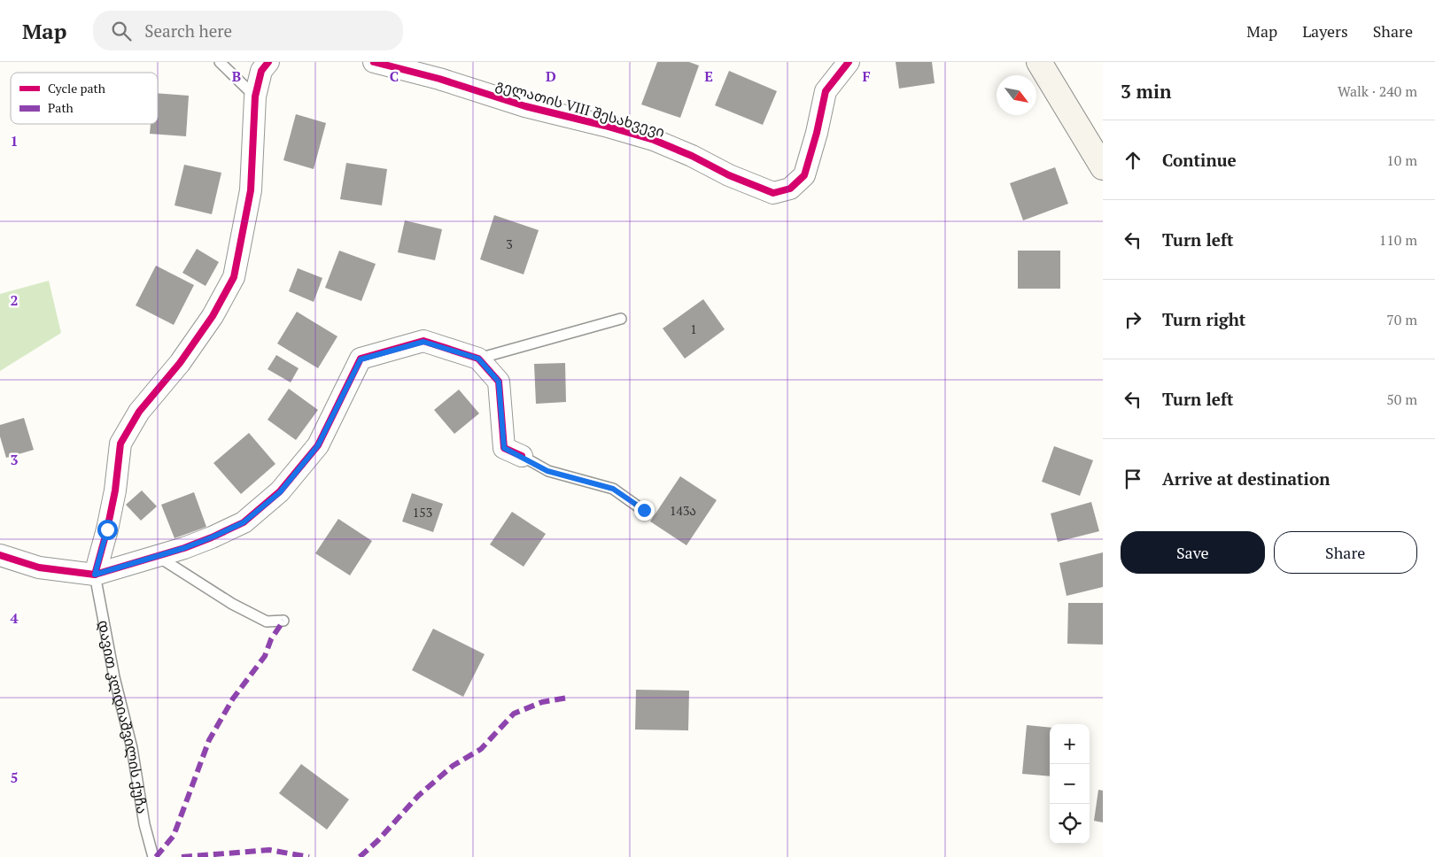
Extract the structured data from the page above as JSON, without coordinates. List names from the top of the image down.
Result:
{
  "streets": {
    "street": ["გელათის VIII შესახვევი", "დავით კლდიაშვილის ქუჩა"]
  },
  "house_numbers": [
    "3",
    "1",
    "143ა",
    "153"
  ],
  "legend": ["Cycle path", "Path"],
  "north": "bottom right",
  "page": {
    "header": "Map",
    "search": "Search here",
    "nav": ["Map", "Layers", "Share"],
    "heading": ["3 min", "Walk · 240 m"],
    "list": [
      ["Continue", "10 m"],
      ["Turn left", "110 m"],
      ["Turn right", "70 m"],
      ["Turn left", "50 m"],
      "Arrive at destination"
    ],
    "buttons": ["Save", "Share"],
    "map_buttons": ["+", "−"]
  },
  "grid": {
    "columns": [
      "B",
      "C",
      "D",
      "E",
      "F"
    ],
    "rows": [
      "1",
      "2",
      "3",
      "4",
      "5"
    ]
  }
}
